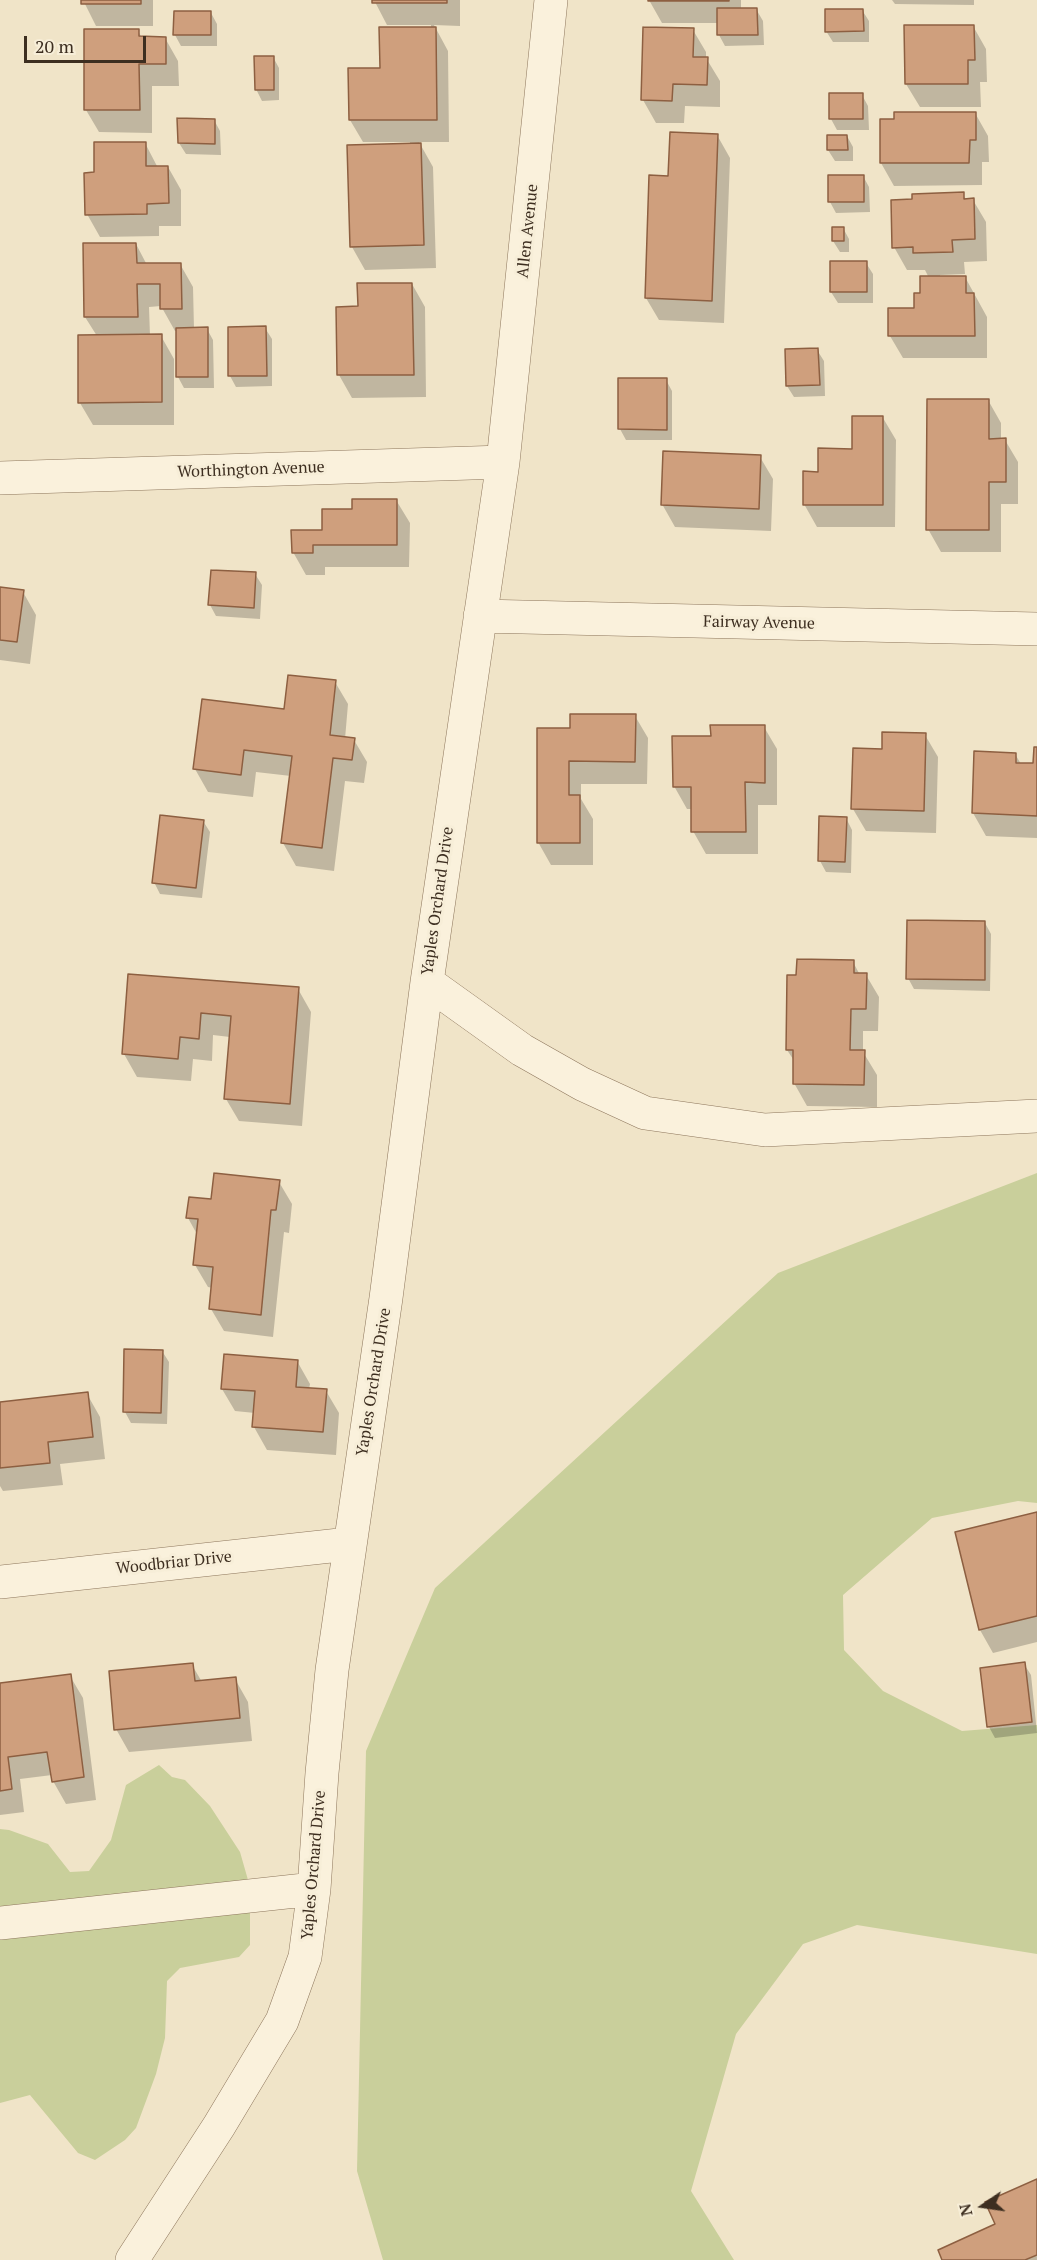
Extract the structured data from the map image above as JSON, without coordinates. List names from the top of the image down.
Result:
{
  "streets": {
    "street": [
      "Allen Avenue",
      "Worthington Avenue",
      "Fairway Avenue",
      "Yaples Orchard Drive",
      "Woodbriar Drive"
    ]
  },
  "crossings": [
    ["Allen Avenue", "Worthington Avenue"],
    ["Allen Avenue", "Yaples Orchard Drive"],
    ["Worthington Avenue", "Yaples Orchard Drive"],
    ["Fairway Avenue", "Yaples Orchard Drive"],
    ["Yaples Orchard Drive", "Woodbriar Drive"]
  ],
  "scale_bar": "20 m",
  "north": "left"
}
